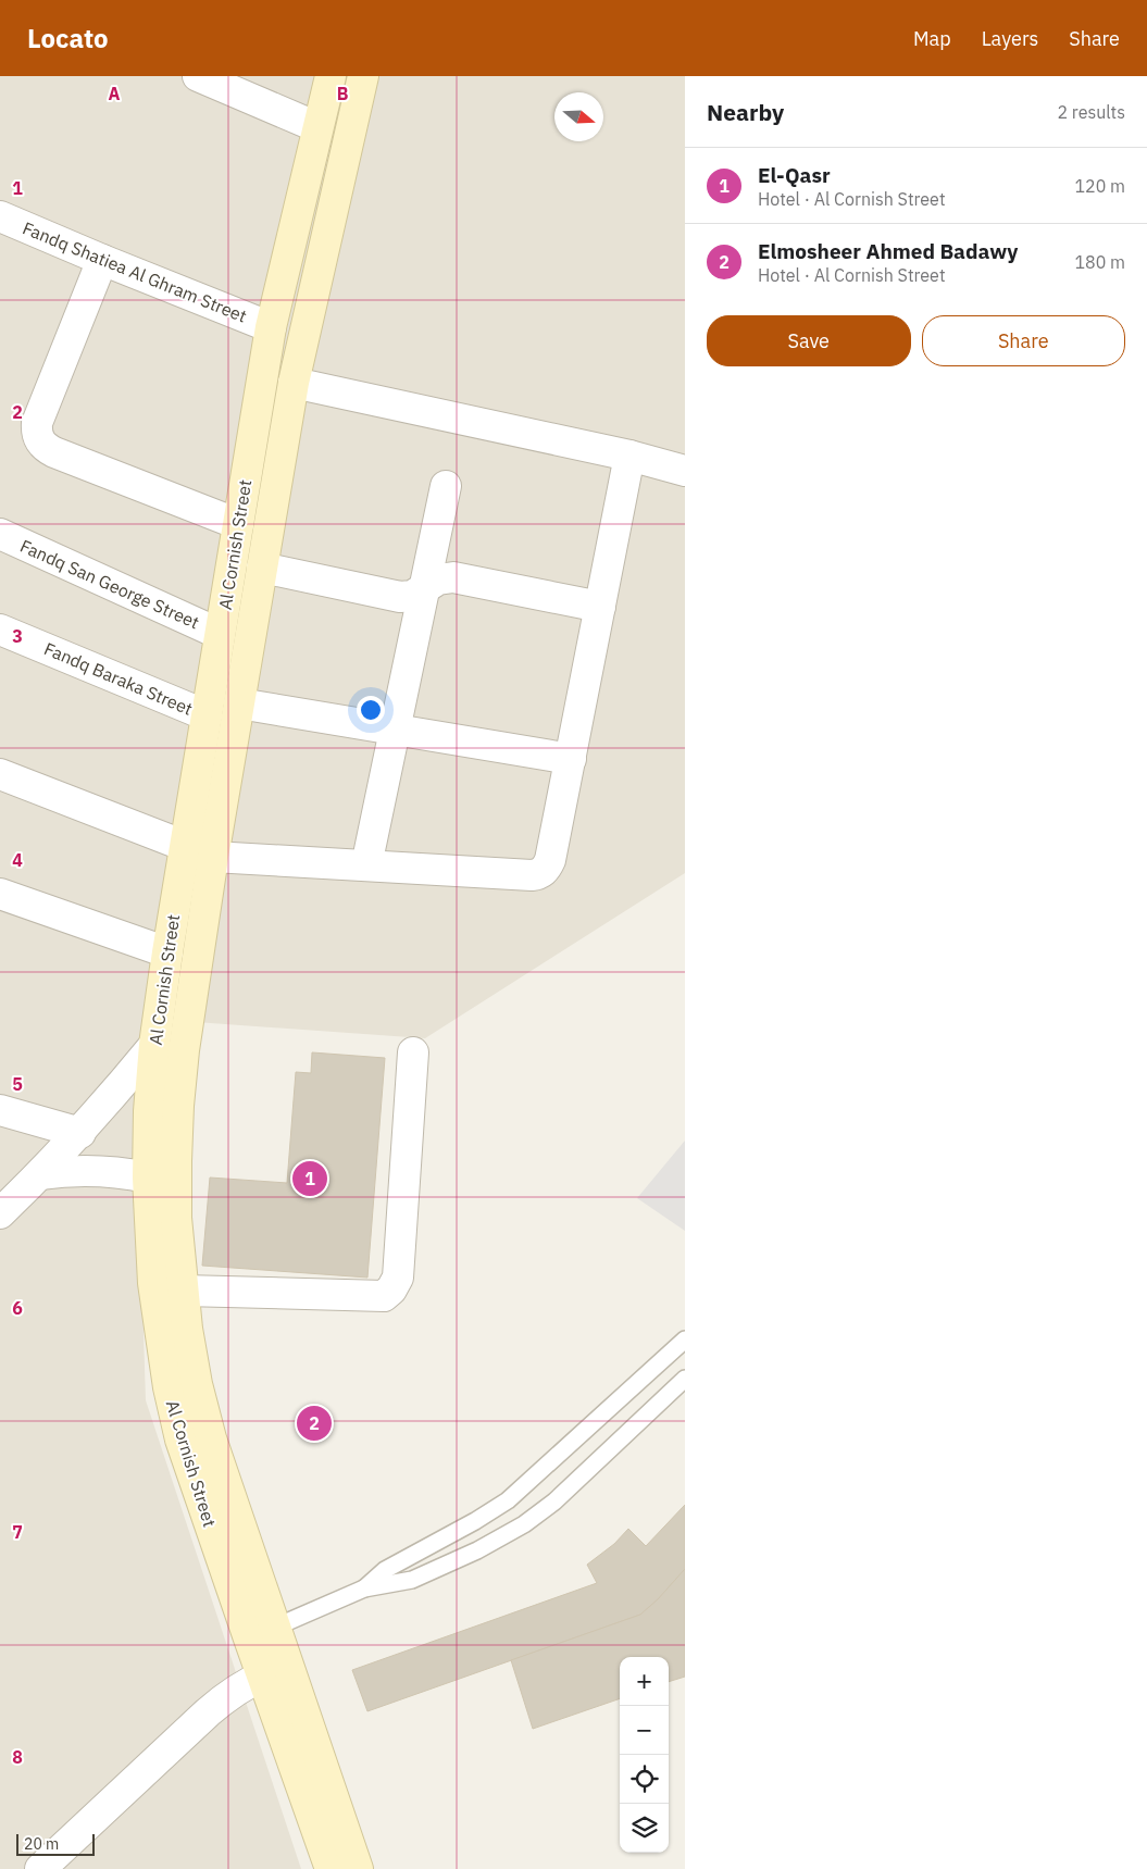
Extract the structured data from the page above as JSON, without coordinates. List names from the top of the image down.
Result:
{
  "streets": {
    "street": [
      "Fandq Shatiea Al Ghram Street",
      "Al Cornish Street",
      "Fandq San George Street",
      "Fandq Baraka Street"
    ]
  },
  "crossings": [
    ["Fandq Shatiea Al Ghram Street", "Al Cornish Street"],
    ["Al Cornish Street", "Fandq San George Street"],
    ["Al Cornish Street", "Fandq Baraka Street"]
  ],
  "scale_bar": "20 m",
  "north": "right",
  "page": {
    "header": "Locato",
    "nav": ["Map", "Layers", "Share"],
    "heading": ["Nearby", "2 results"],
    "list": [
      {
        "mark": "1",
        "name": "El-Qasr",
        "note": "Hotel · Al Cornish Street",
        "value": "120 m"
      },
      {
        "mark": "2",
        "name": "Elmosheer Ahmed Badawy",
        "note": "Hotel · Al Cornish Street",
        "value": "180 m"
      }
    ],
    "buttons": ["Save", "Share"],
    "pins": ["1", "2"],
    "map_buttons": ["+", "−"],
    "scale": "20 m"
  },
  "grid": {
    "columns": ["A", "B"],
    "rows": [
      "1",
      "2",
      "3",
      "4",
      "5",
      "6",
      "7",
      "8"
    ]
  }
}
